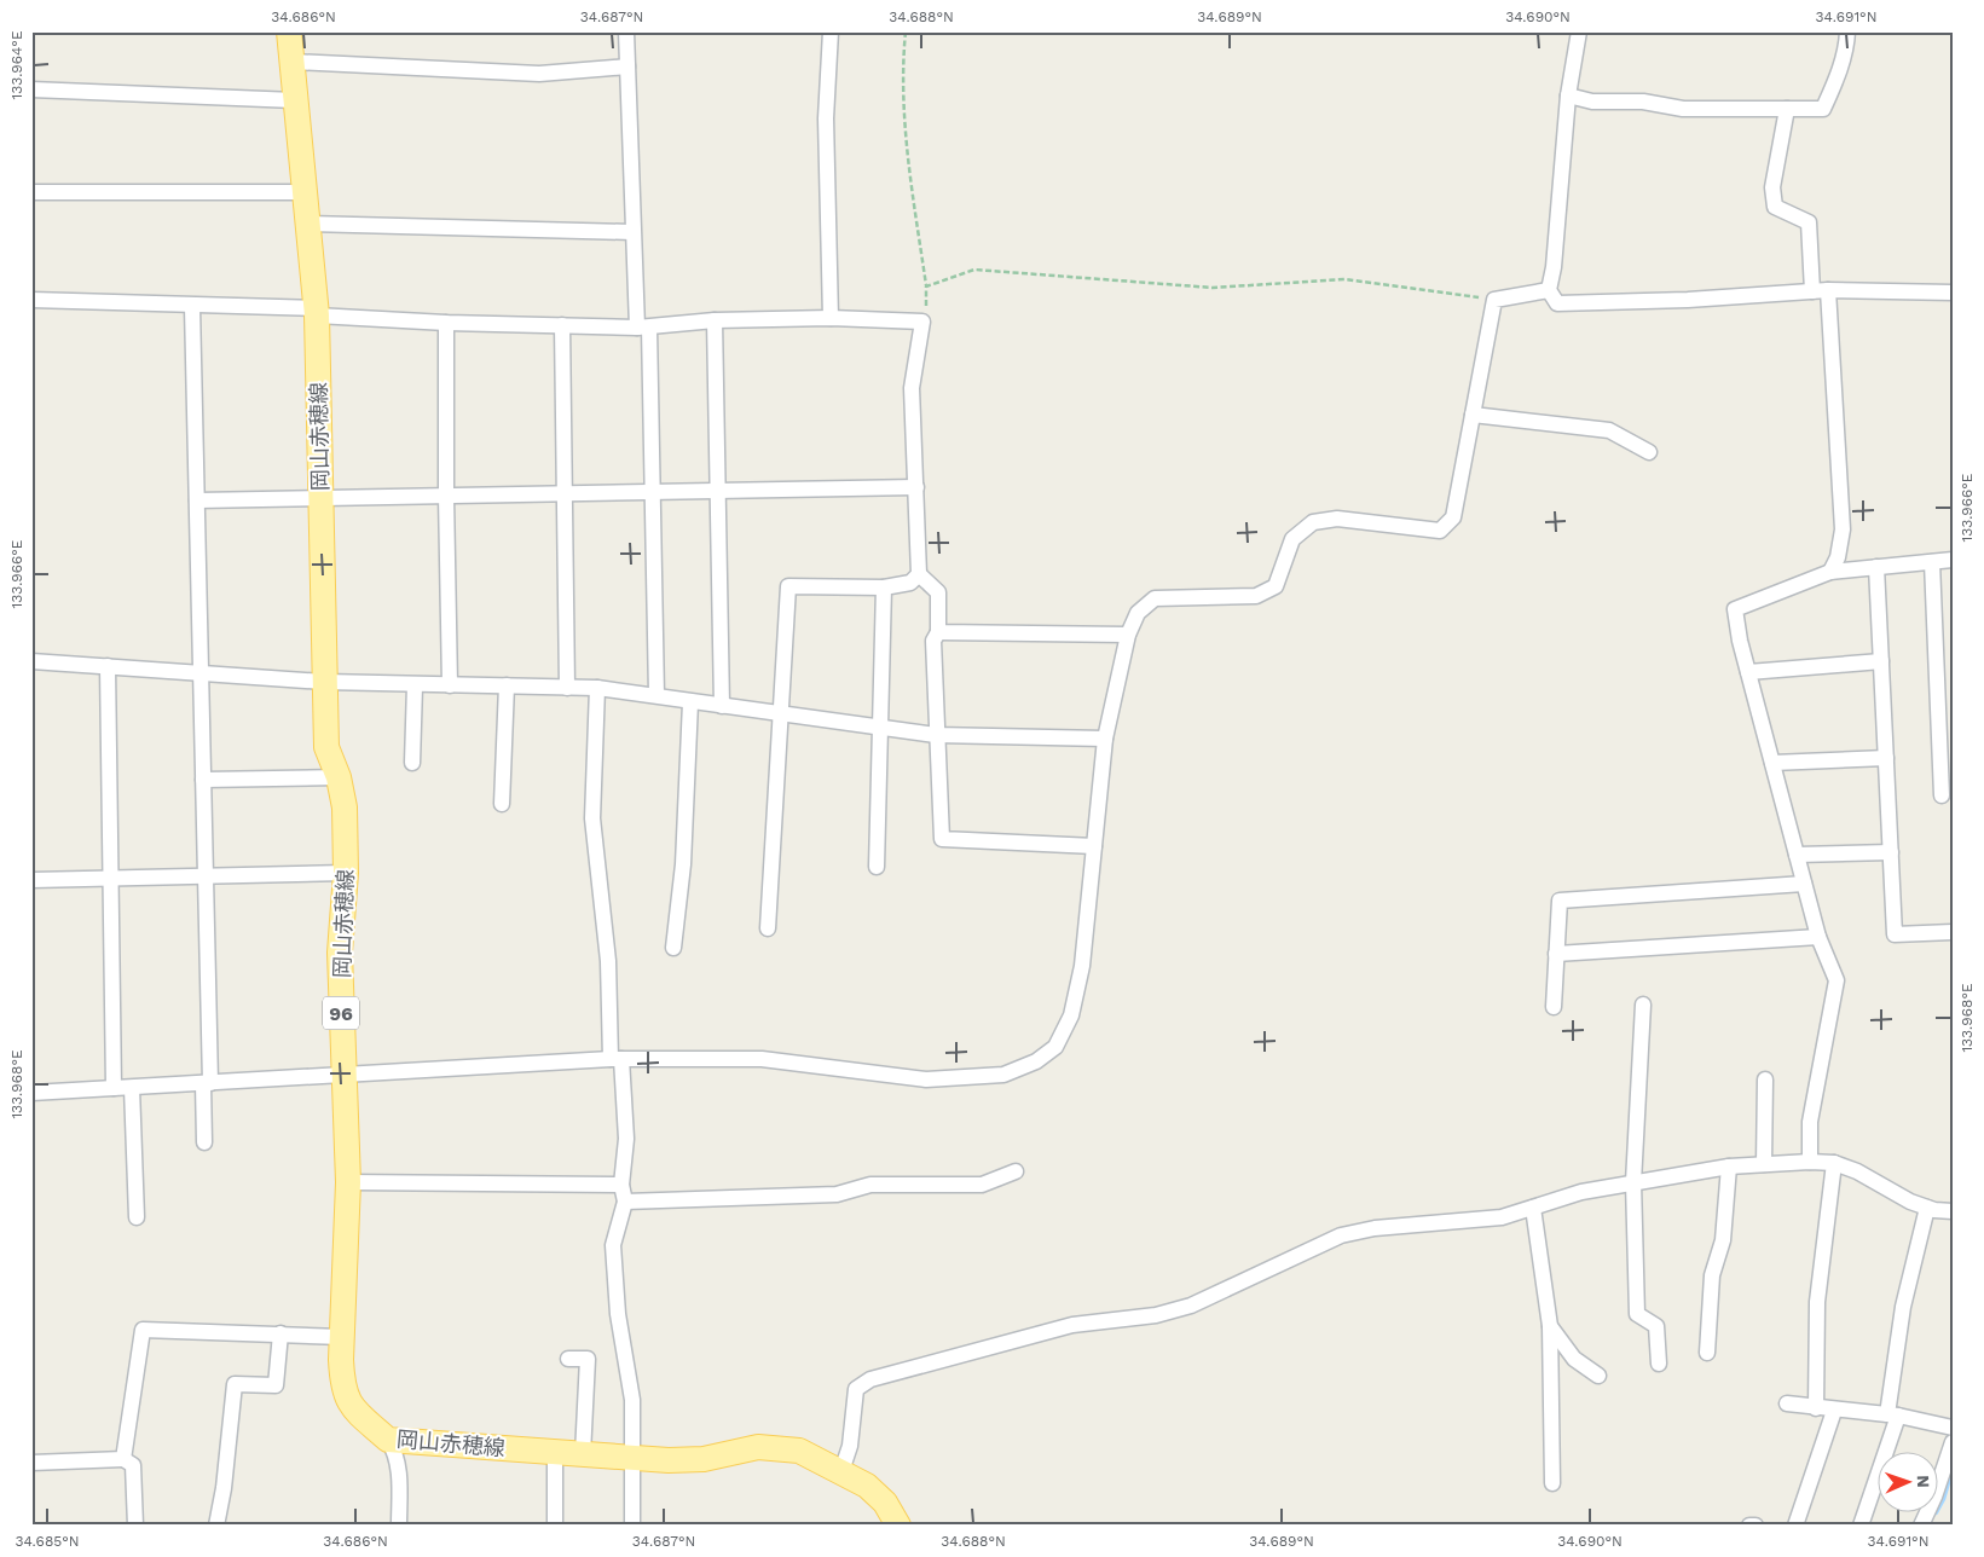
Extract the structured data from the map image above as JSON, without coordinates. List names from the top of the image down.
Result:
{
  "streets": {
    "main road": ["岡山赤穂線", "96"]
  },
  "north": "right",
  "coordinates": [
    "34.686°N",
    "34.687°N",
    "34.688°N",
    "34.689°N",
    "34.690°N",
    "34.691°N",
    "133.964°E",
    "133.966°E",
    "133.968°E",
    "34.685°N"
  ]
}
